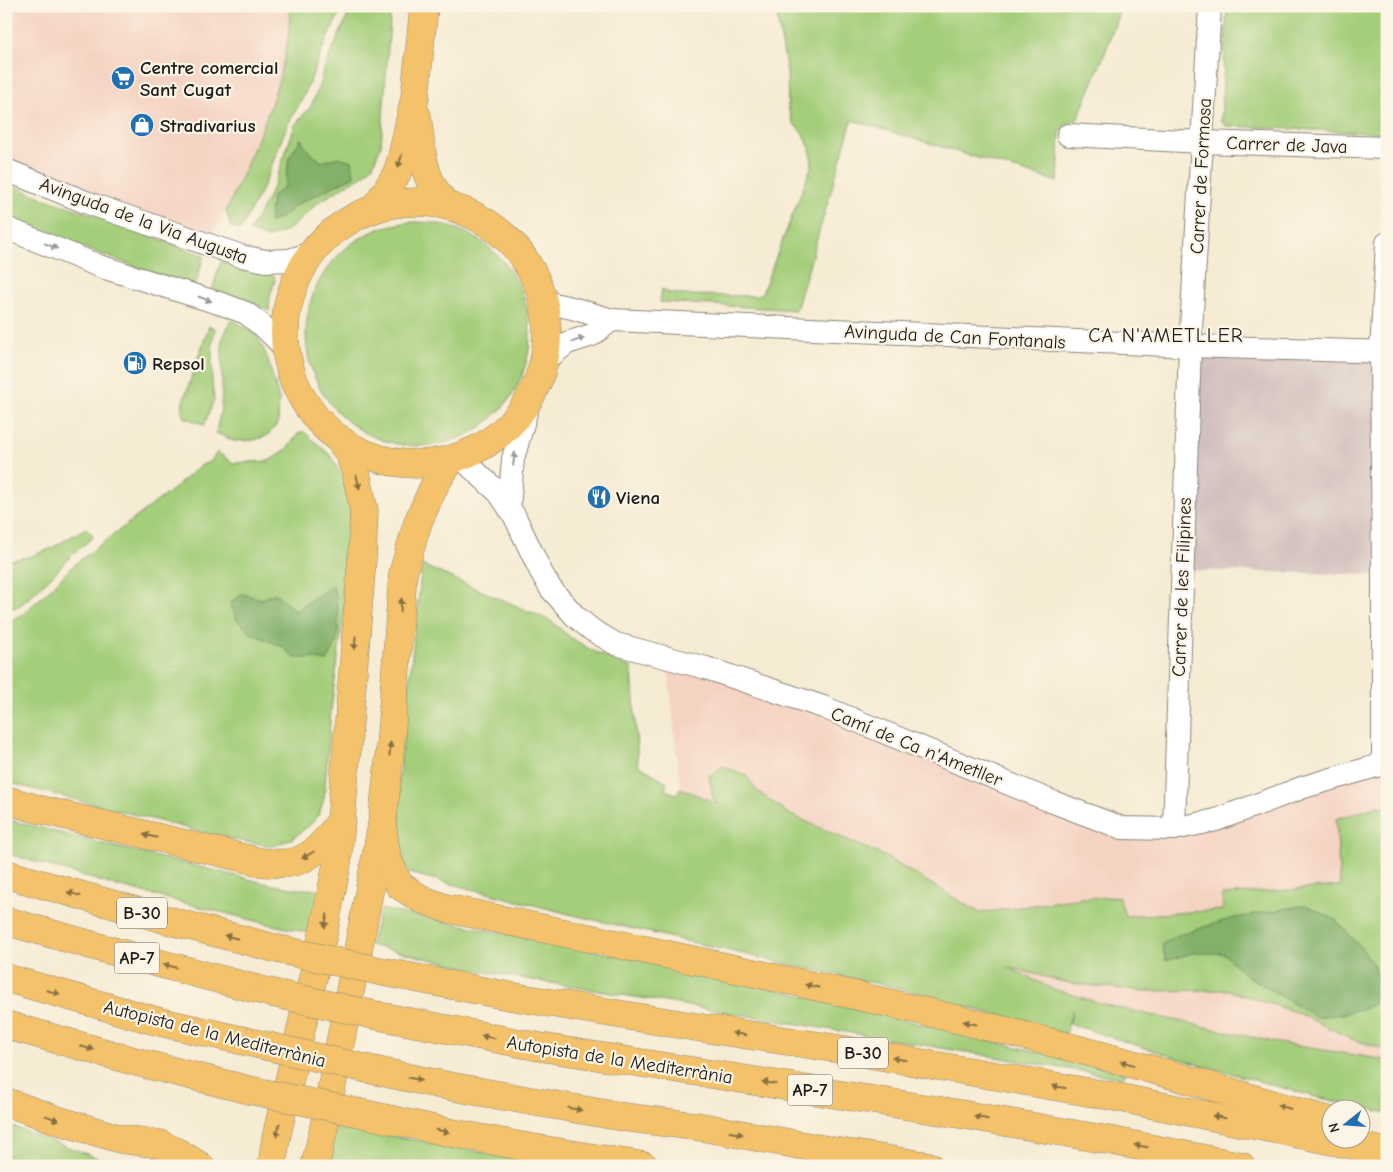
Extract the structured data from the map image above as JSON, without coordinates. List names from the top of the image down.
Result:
{
  "streets": {
    "main road": ["B-30", "AP-7", "Autopista de la Mediterrània"],
    "street": [
      "Carrer de Java",
      "Carrer de Formosa",
      "Avinguda de la Via Augusta",
      "Avinguda de Can Fontanals",
      "Carrer de les Filipines",
      "Camí de Ca n'Ametller"
    ]
  },
  "crossings": [
    ["Carrer de Java", "Carrer de Formosa"],
    ["Carrer de Formosa", "Avinguda de Can Fontanals"],
    ["Carrer de Formosa", "Carrer de les Filipines"],
    ["Avinguda de Can Fontanals", "Carrer de les Filipines"],
    ["Carrer de les Filipines", "Camí de Ca n'Ametller"]
  ],
  "districts": ["CA N'AMETLLER"],
  "places": {
    "supermarket": ["Centre comercial Sant Cugat"],
    "shop": ["Stradivarius"],
    "fuel station": ["Repsol"],
    "restaurant": ["Viena"]
  },
  "north": "left"
}
